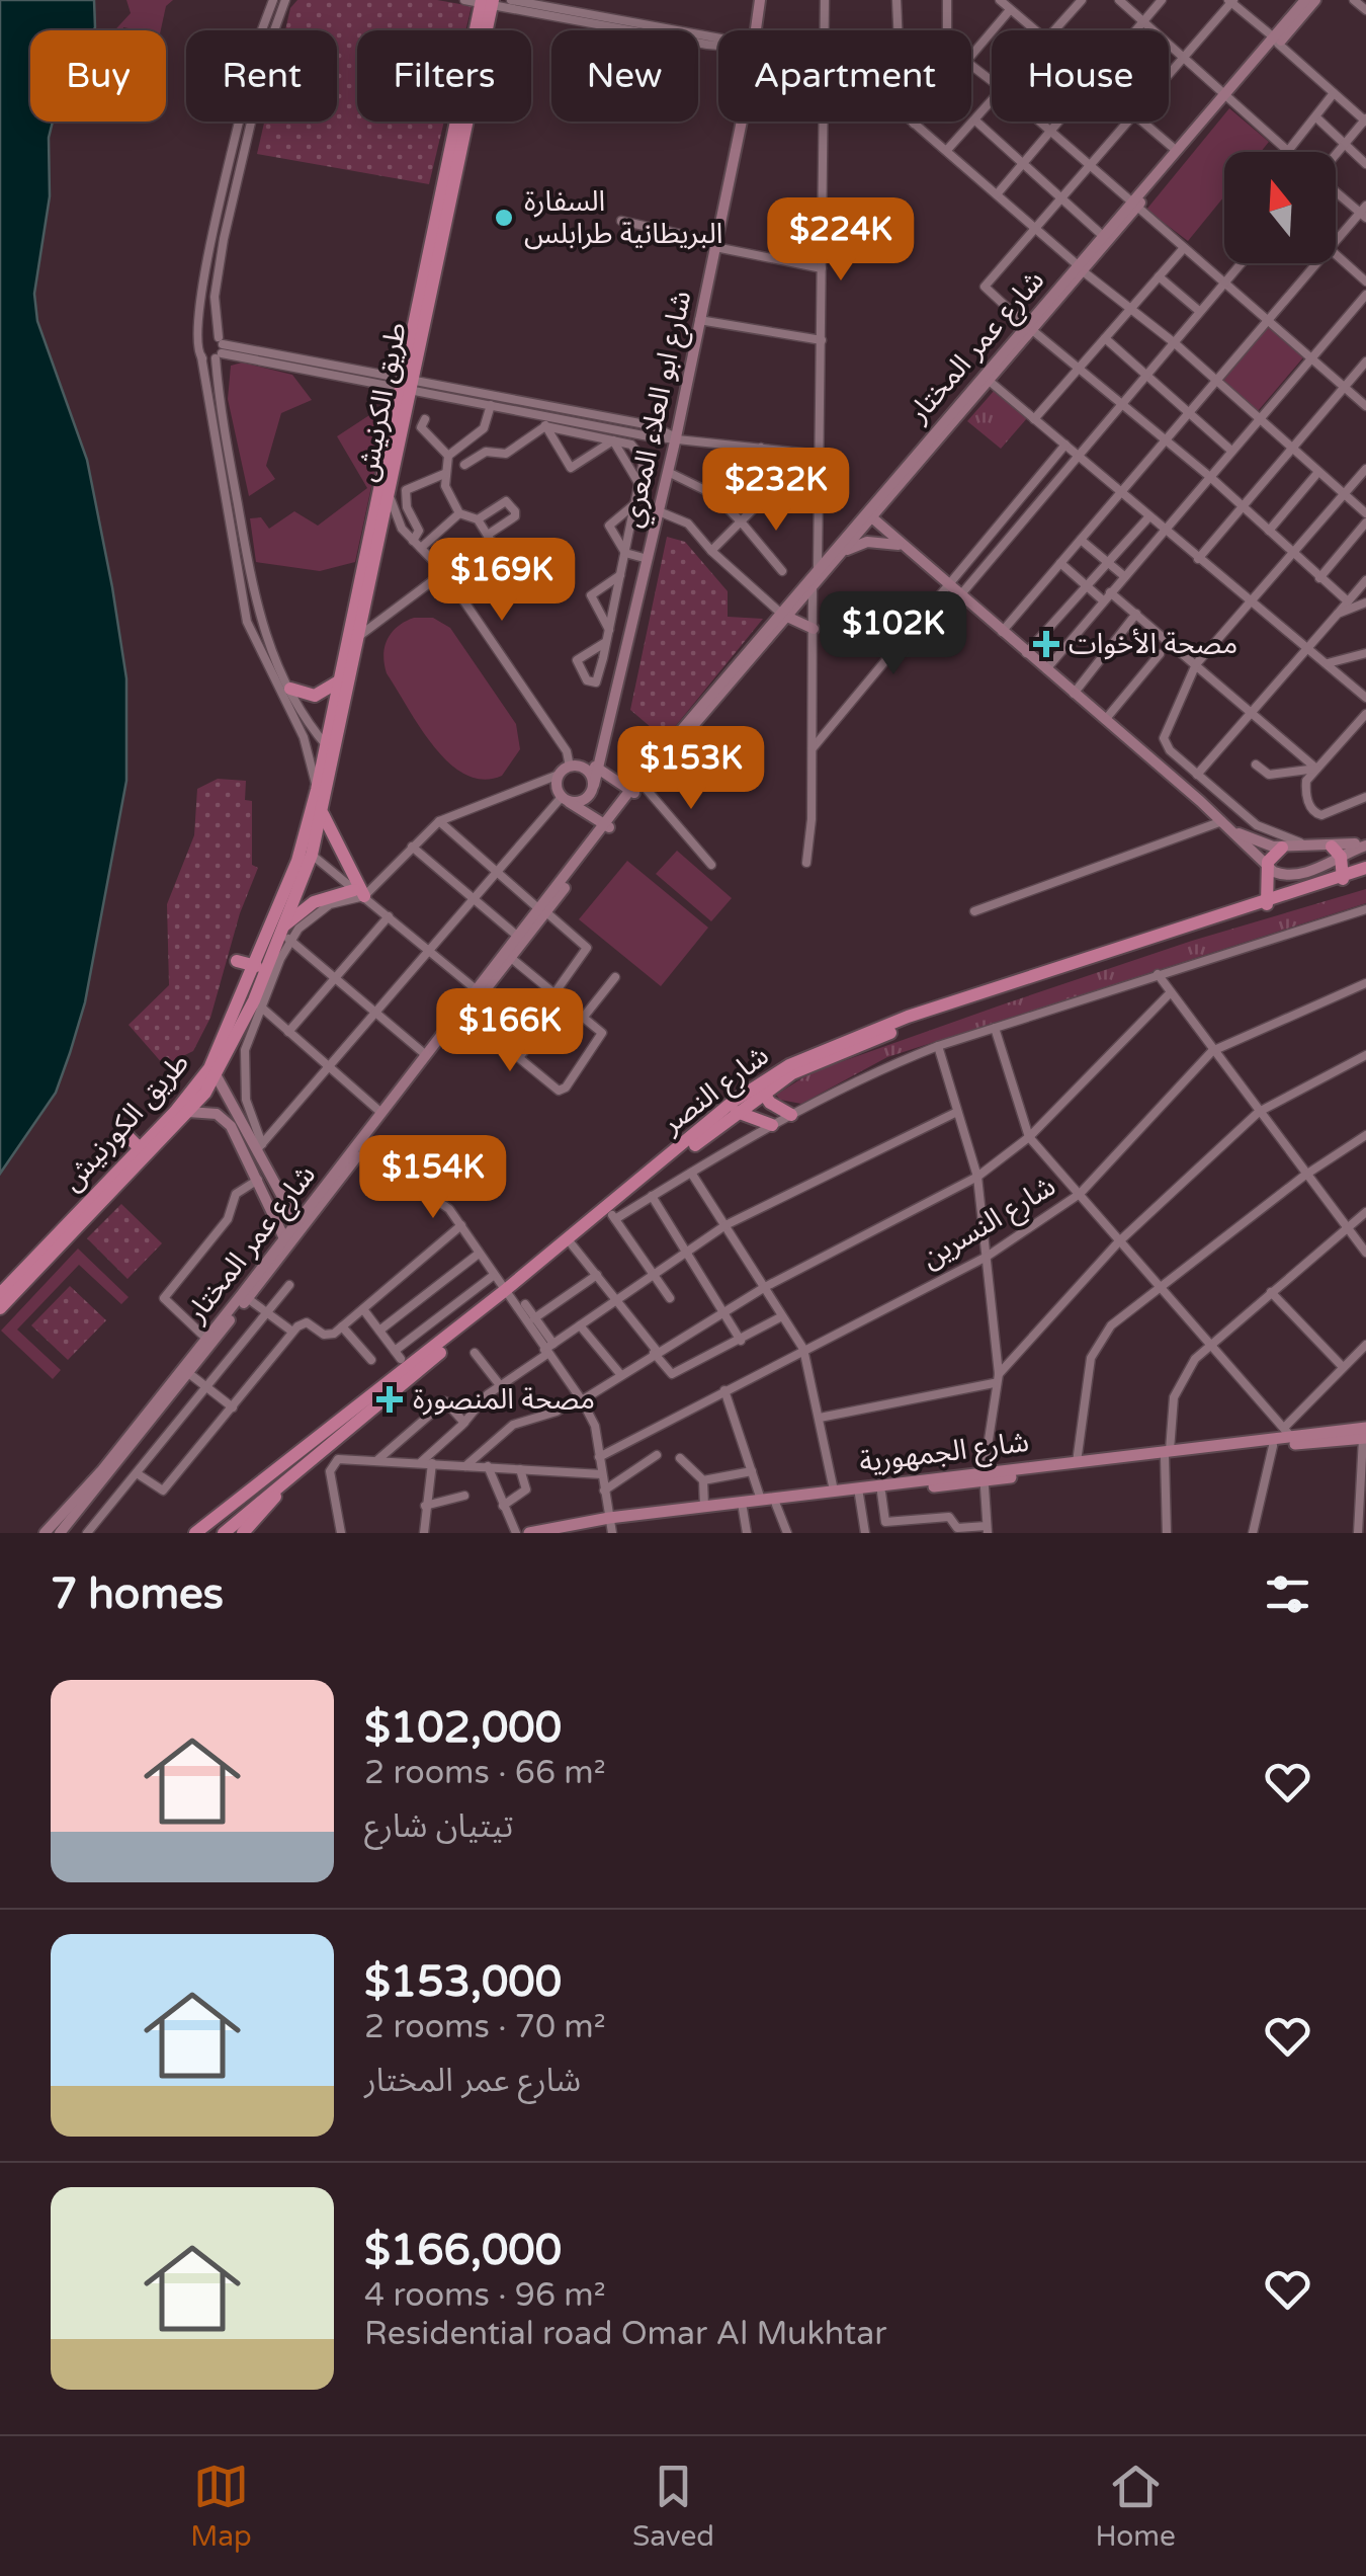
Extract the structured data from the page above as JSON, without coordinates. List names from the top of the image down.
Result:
{
  "streets": {
    "highway": ["طريق الكرنيش", "شارع النصر", "طريق الكورنيش"],
    "main road": ["شارع عمر المختار", "شارع ابو العلاء المعري", "شارع الجمهورية"],
    "street": ["شارع النسرين"]
  },
  "crossings": [
    ["طريق الكرنيش", "طريق الكورنيش"]
  ],
  "places": {
    "other": ["السفارة البريطانية طرابلس"],
    "health": ["مصحة الأخوات", "مصحة المنصورة"]
  },
  "north": "top",
  "page": {
    "chip": [
      "Buy",
      "Rent",
      "Filters",
      "New",
      "Apartment",
      "House"
    ],
    "price": [
      "$224K",
      "$232K",
      "$169K",
      "$102K",
      "$153K",
      "$166K",
      "$154K"
    ],
    "heading": "7 homes",
    "list": [
      {
        "name": "$102,000",
        "note": "2 rooms · 66 m² · تيتيان شارع"
      },
      {
        "name": "$153,000",
        "note": "2 rooms · 70 m² · شارع عمر المختار"
      },
      {
        "name": "$166,000",
        "note": "4 rooms · 96 m² · Residential road Omar Al Mukhtar"
      }
    ],
    "tabs": ["Map", "Saved", "Home"]
  }
}
